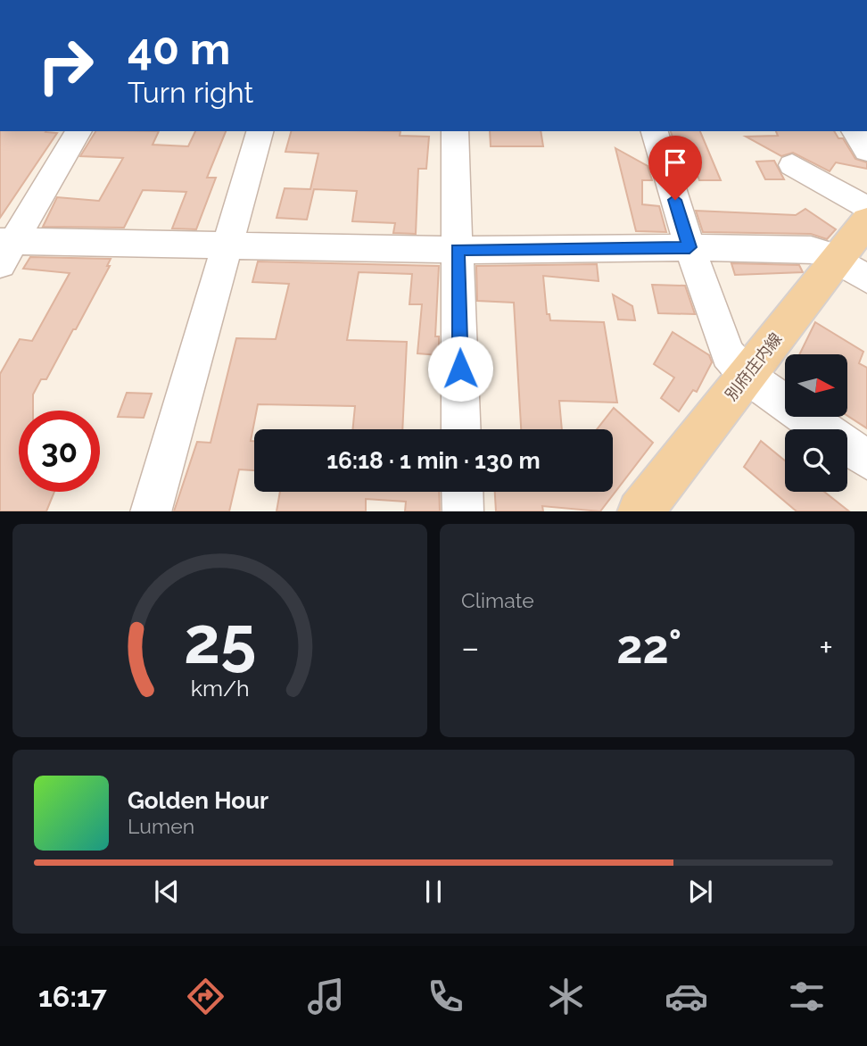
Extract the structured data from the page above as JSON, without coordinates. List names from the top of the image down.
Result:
{
  "streets": {
    "main road": ["別府庄内線"]
  },
  "north": "right",
  "page": {
    "turn": ["40 m", "Turn right"],
    "limit": "30",
    "trip": "16:18 · 1 min · 130 m",
    "tile": "Climate",
    "heat": ["−", "22°", "+"],
    "song": ["Golden Hour", "Lumen"],
    "tabs": "16:17",
    "gauge": ["25", "km/h"]
  }
}
